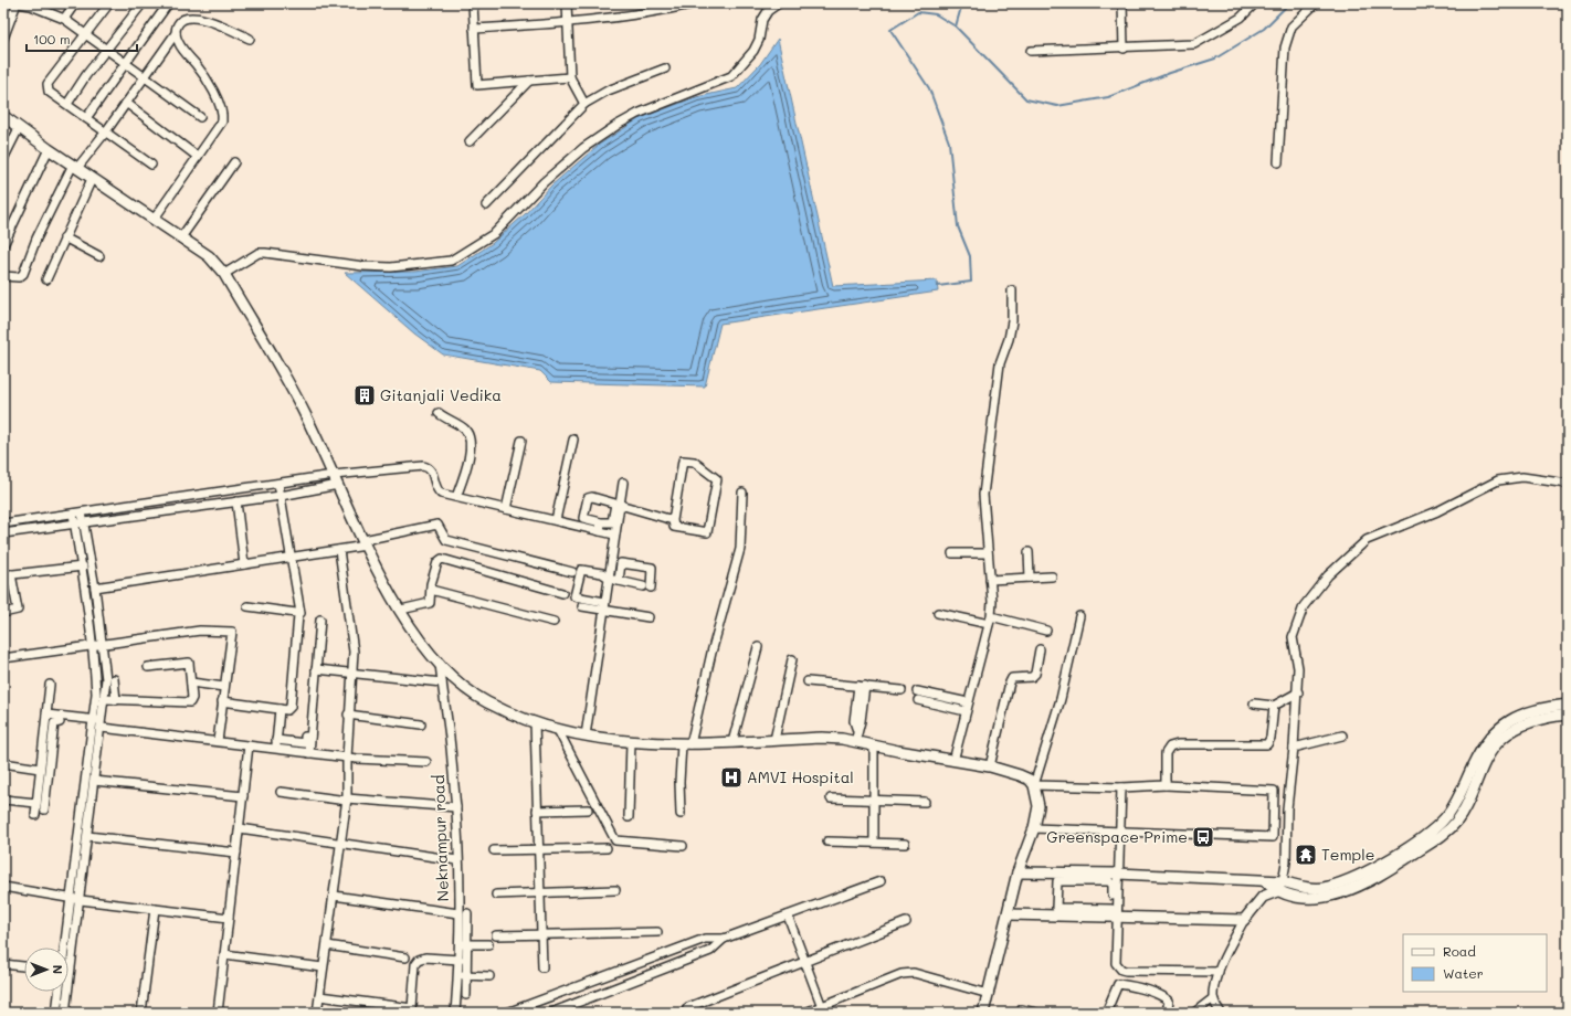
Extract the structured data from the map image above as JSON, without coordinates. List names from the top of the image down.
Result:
{
  "streets": {
    "street": ["Neknampur road"]
  },
  "places": {
    "building": ["Gitanjali Vedika"],
    "hospital": ["AMVI Hospital"],
    "bus stop": ["Greenspace Prime"],
    "temple": ["Temple"]
  },
  "legend": ["Road", "Water"],
  "scale_bar": "100 m",
  "north": "right"
}
